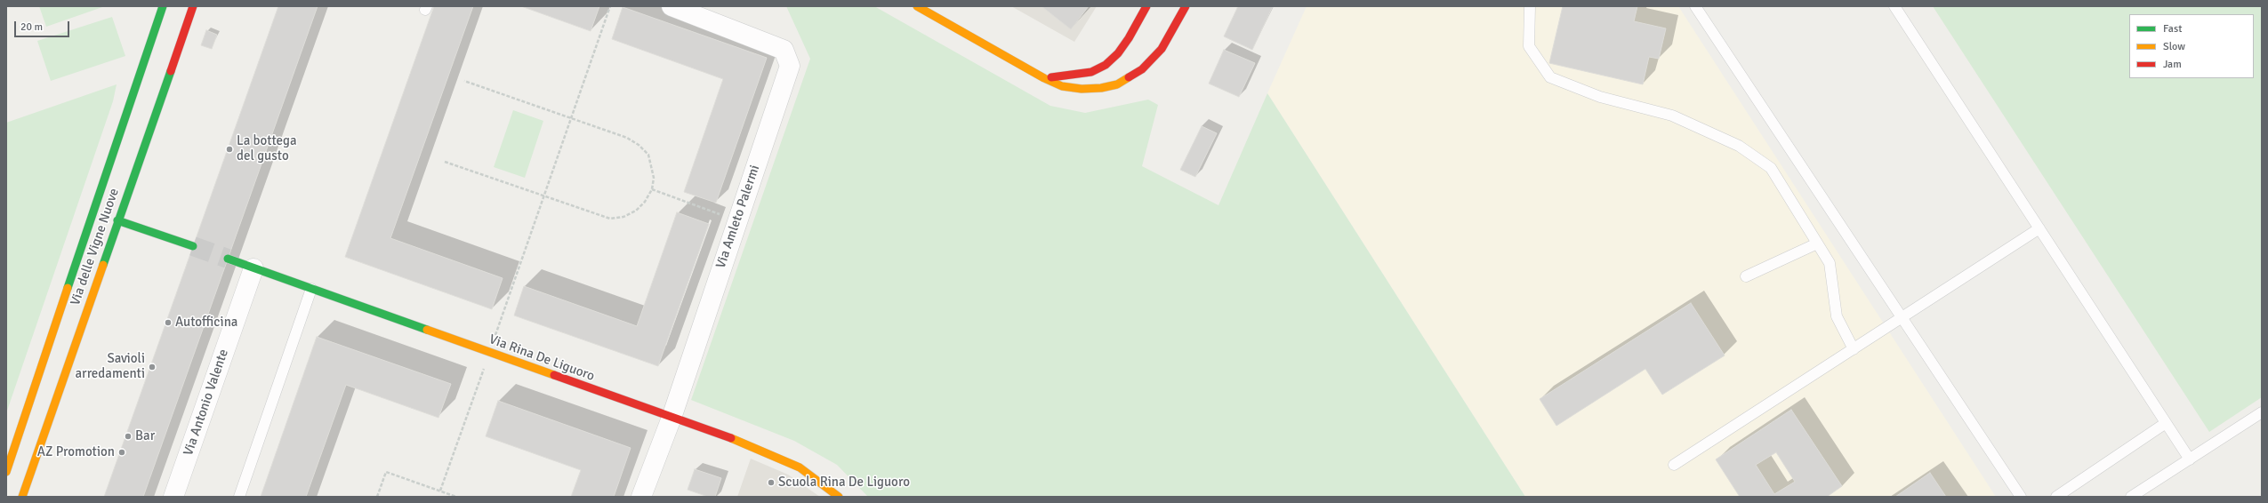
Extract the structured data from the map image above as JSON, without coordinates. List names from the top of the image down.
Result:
{
  "streets": {
    "main road": ["Via delle Vigne Nuove", "Via Rina De Liguoro"],
    "street": ["Via Amleto Palermi", "Via Antonio Valente"]
  },
  "crossings": [
    ["Via Amleto Palermi", "Via Rina De Liguoro"],
    ["Via Rina De Liguoro", "Via Antonio Valente"]
  ],
  "places": [
    "La bottega del gusto",
    "Autofficina",
    "Savioli arredamenti",
    "Bar",
    "AZ Promotion",
    "Scuola Rina De Liguoro"
  ],
  "legend": ["Fast", "Slow", "Jam"],
  "scale_bar": "20 m"
}
